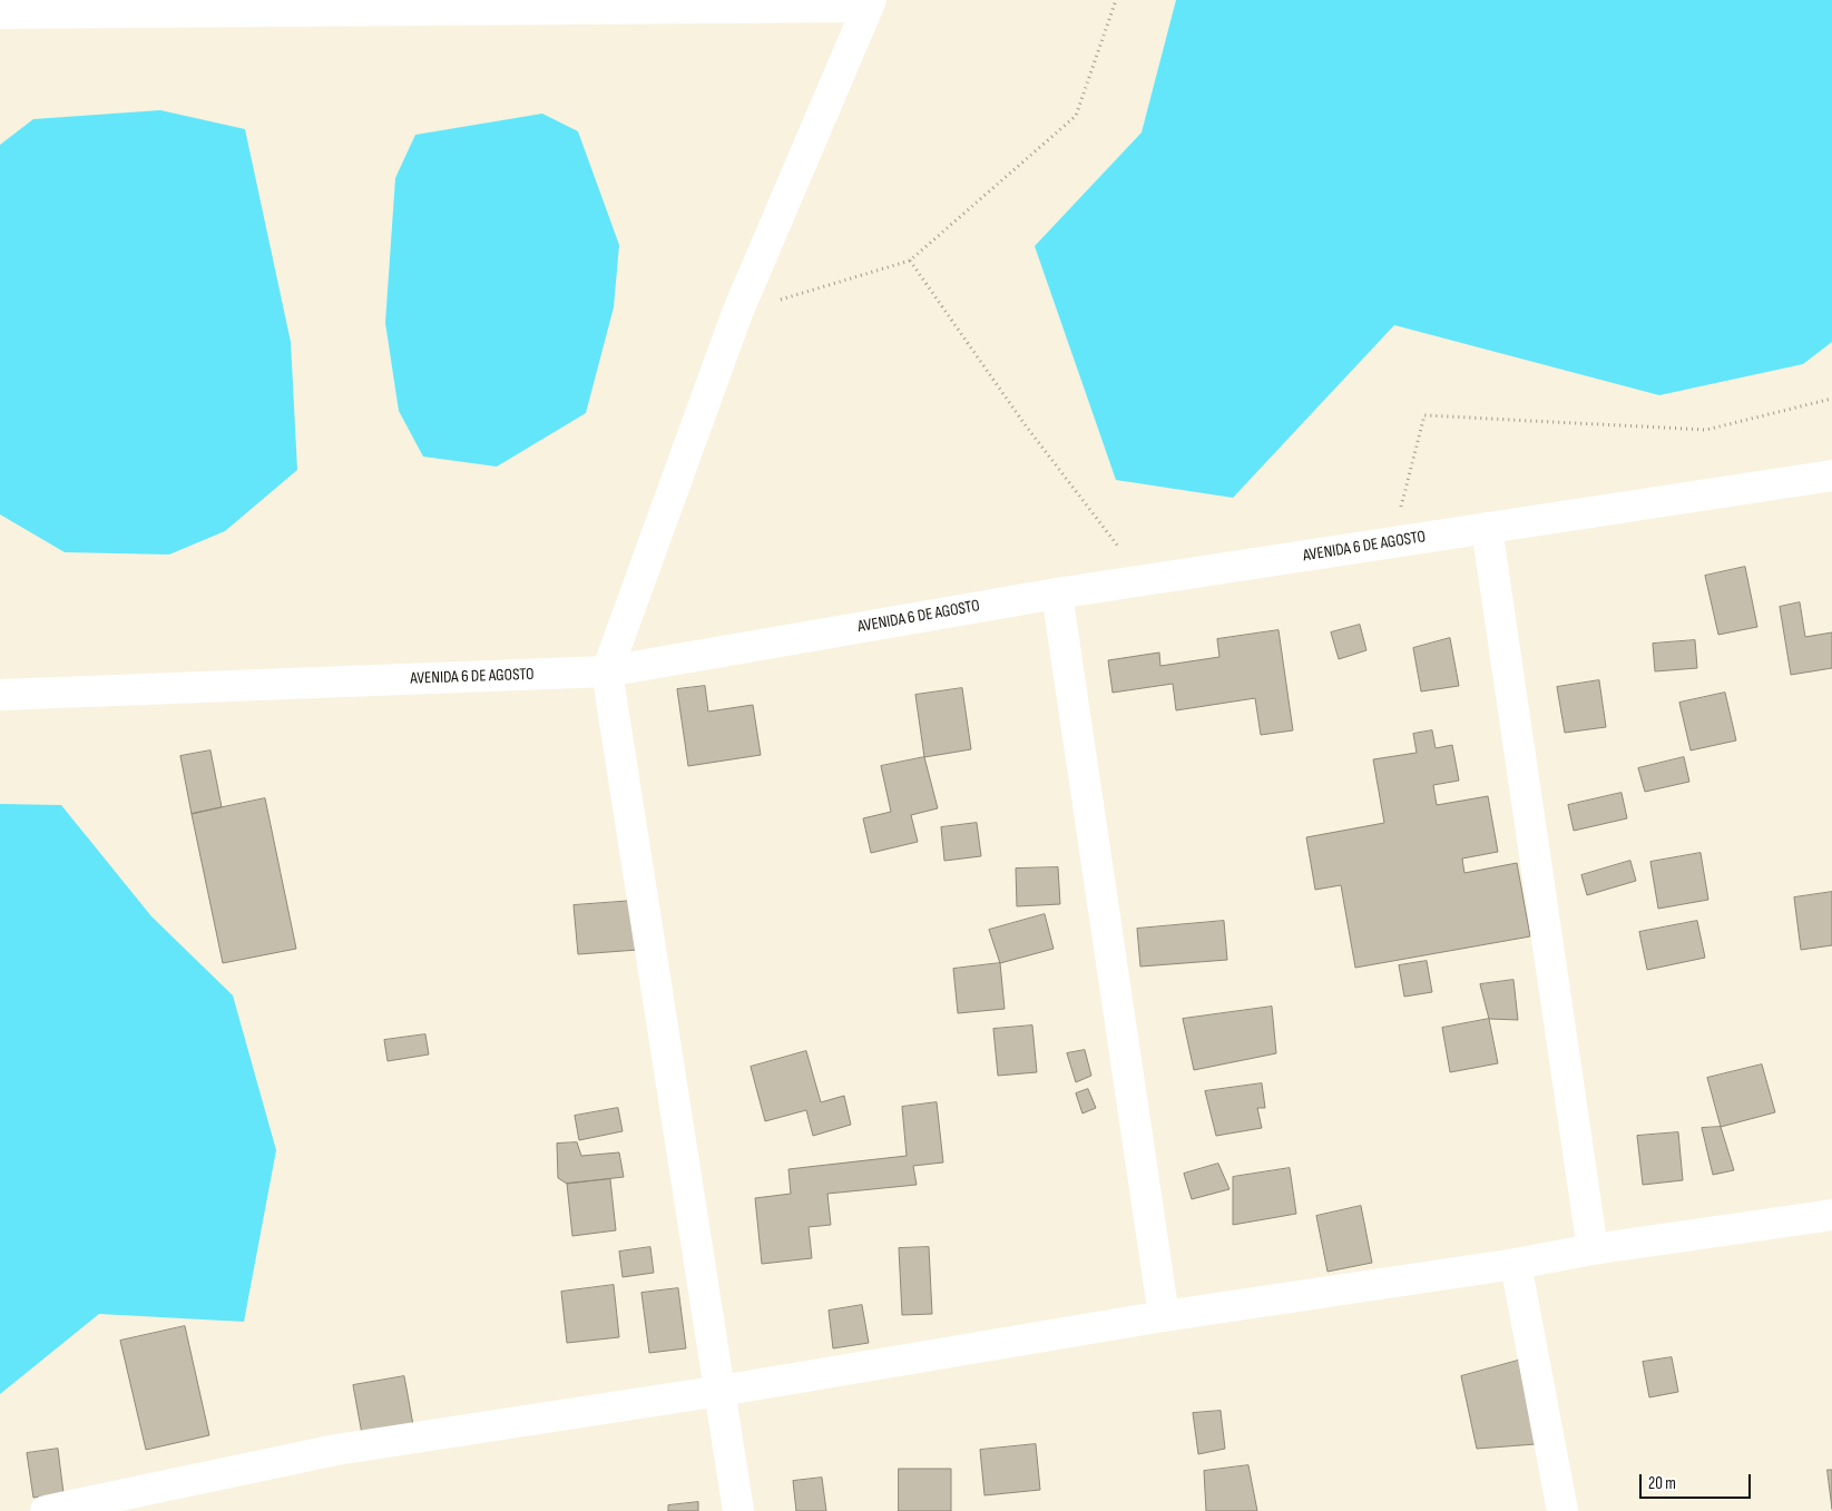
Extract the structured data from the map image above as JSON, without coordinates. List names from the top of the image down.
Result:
{
  "streets": {
    "street": ["AVENIDA 6 DE AGOSTO"]
  },
  "scale_bar": "20 m"
}
